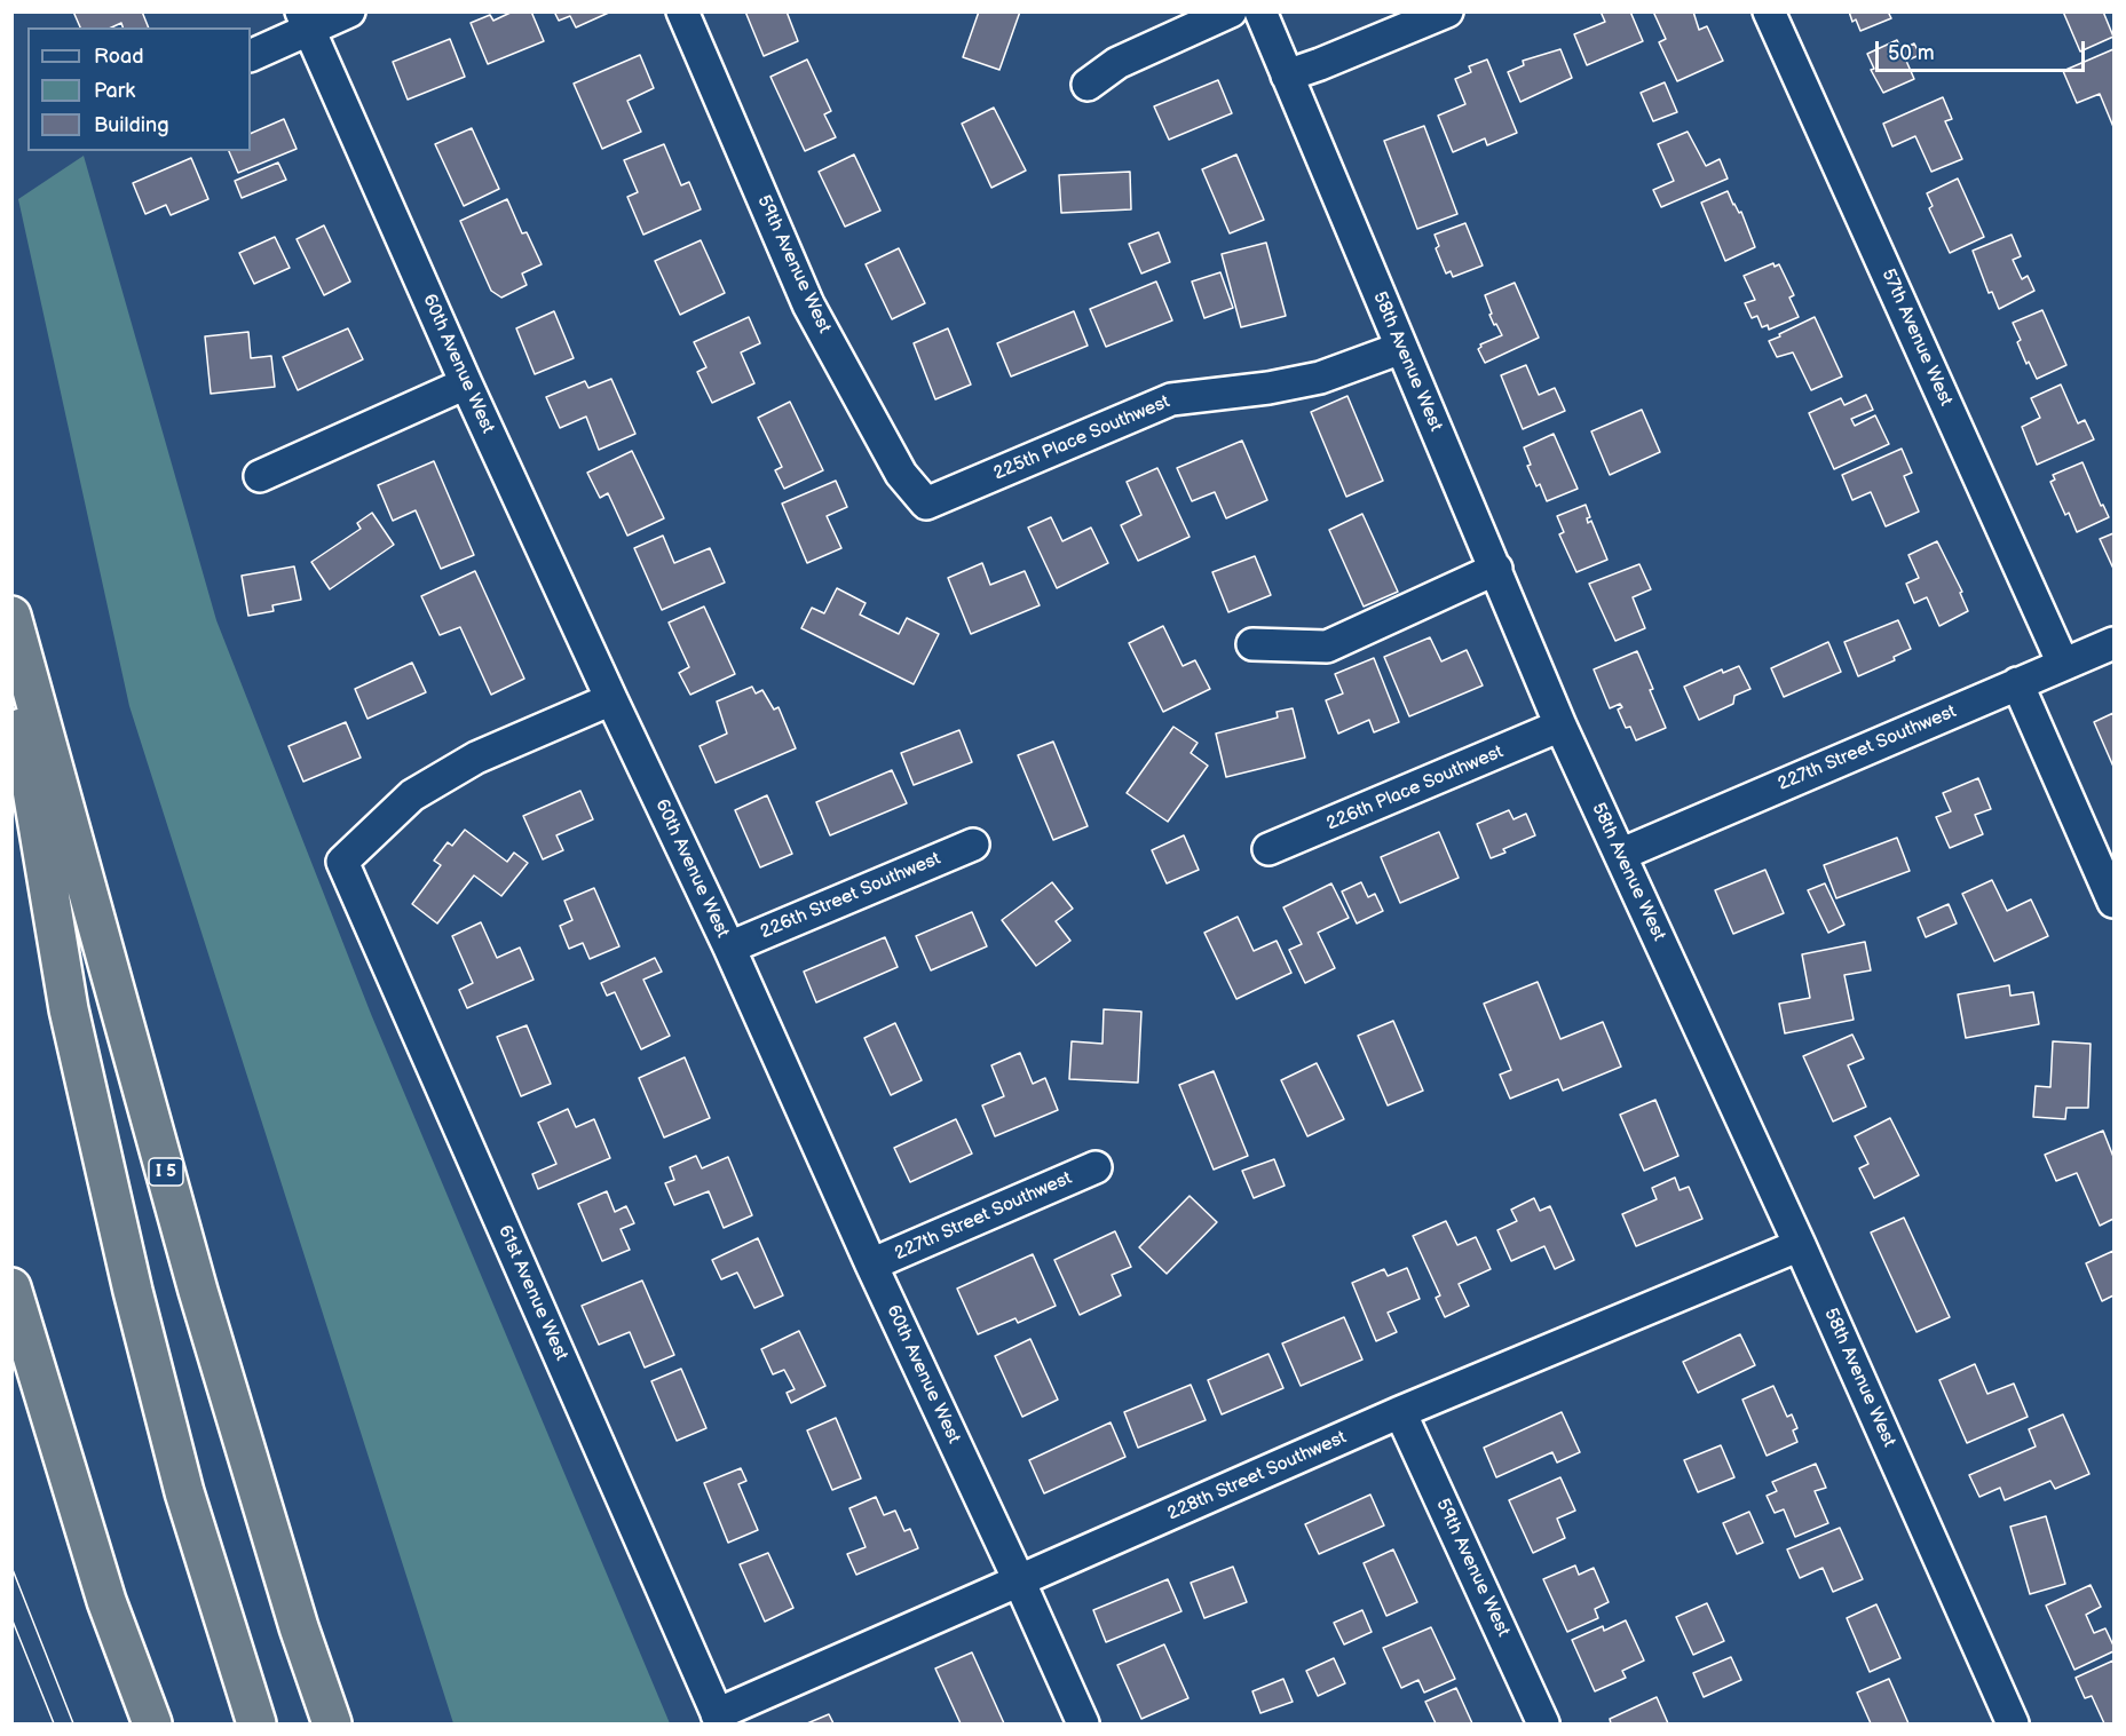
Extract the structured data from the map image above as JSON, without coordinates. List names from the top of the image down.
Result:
{
  "streets": {
    "highway": ["I 5"],
    "street": [
      "59th Avenue West",
      "57th Avenue West",
      "58th Avenue West",
      "60th Avenue West",
      "225th Place Southwest",
      "227th Street Southwest",
      "226th Place Southwest",
      "226th Street Southwest",
      "61st Avenue West",
      "228th Street Southwest"
    ]
  },
  "crossings": [
    ["59th Avenue West", "225th Place Southwest"],
    ["59th Avenue West", "228th Street Southwest"],
    ["57th Avenue West", "227th Street Southwest"],
    ["58th Avenue West", "225th Place Southwest"],
    ["58th Avenue West", "227th Street Southwest"],
    ["58th Avenue West", "226th Place Southwest"],
    ["58th Avenue West", "228th Street Southwest"],
    ["60th Avenue West", "227th Street Southwest"],
    ["60th Avenue West", "226th Street Southwest"],
    ["60th Avenue West", "61st Avenue West"],
    ["60th Avenue West", "228th Street Southwest"],
    ["61st Avenue West", "228th Street Southwest"]
  ],
  "legend": ["Road", "Park", "Building"],
  "scale_bar": "50 m"
}
